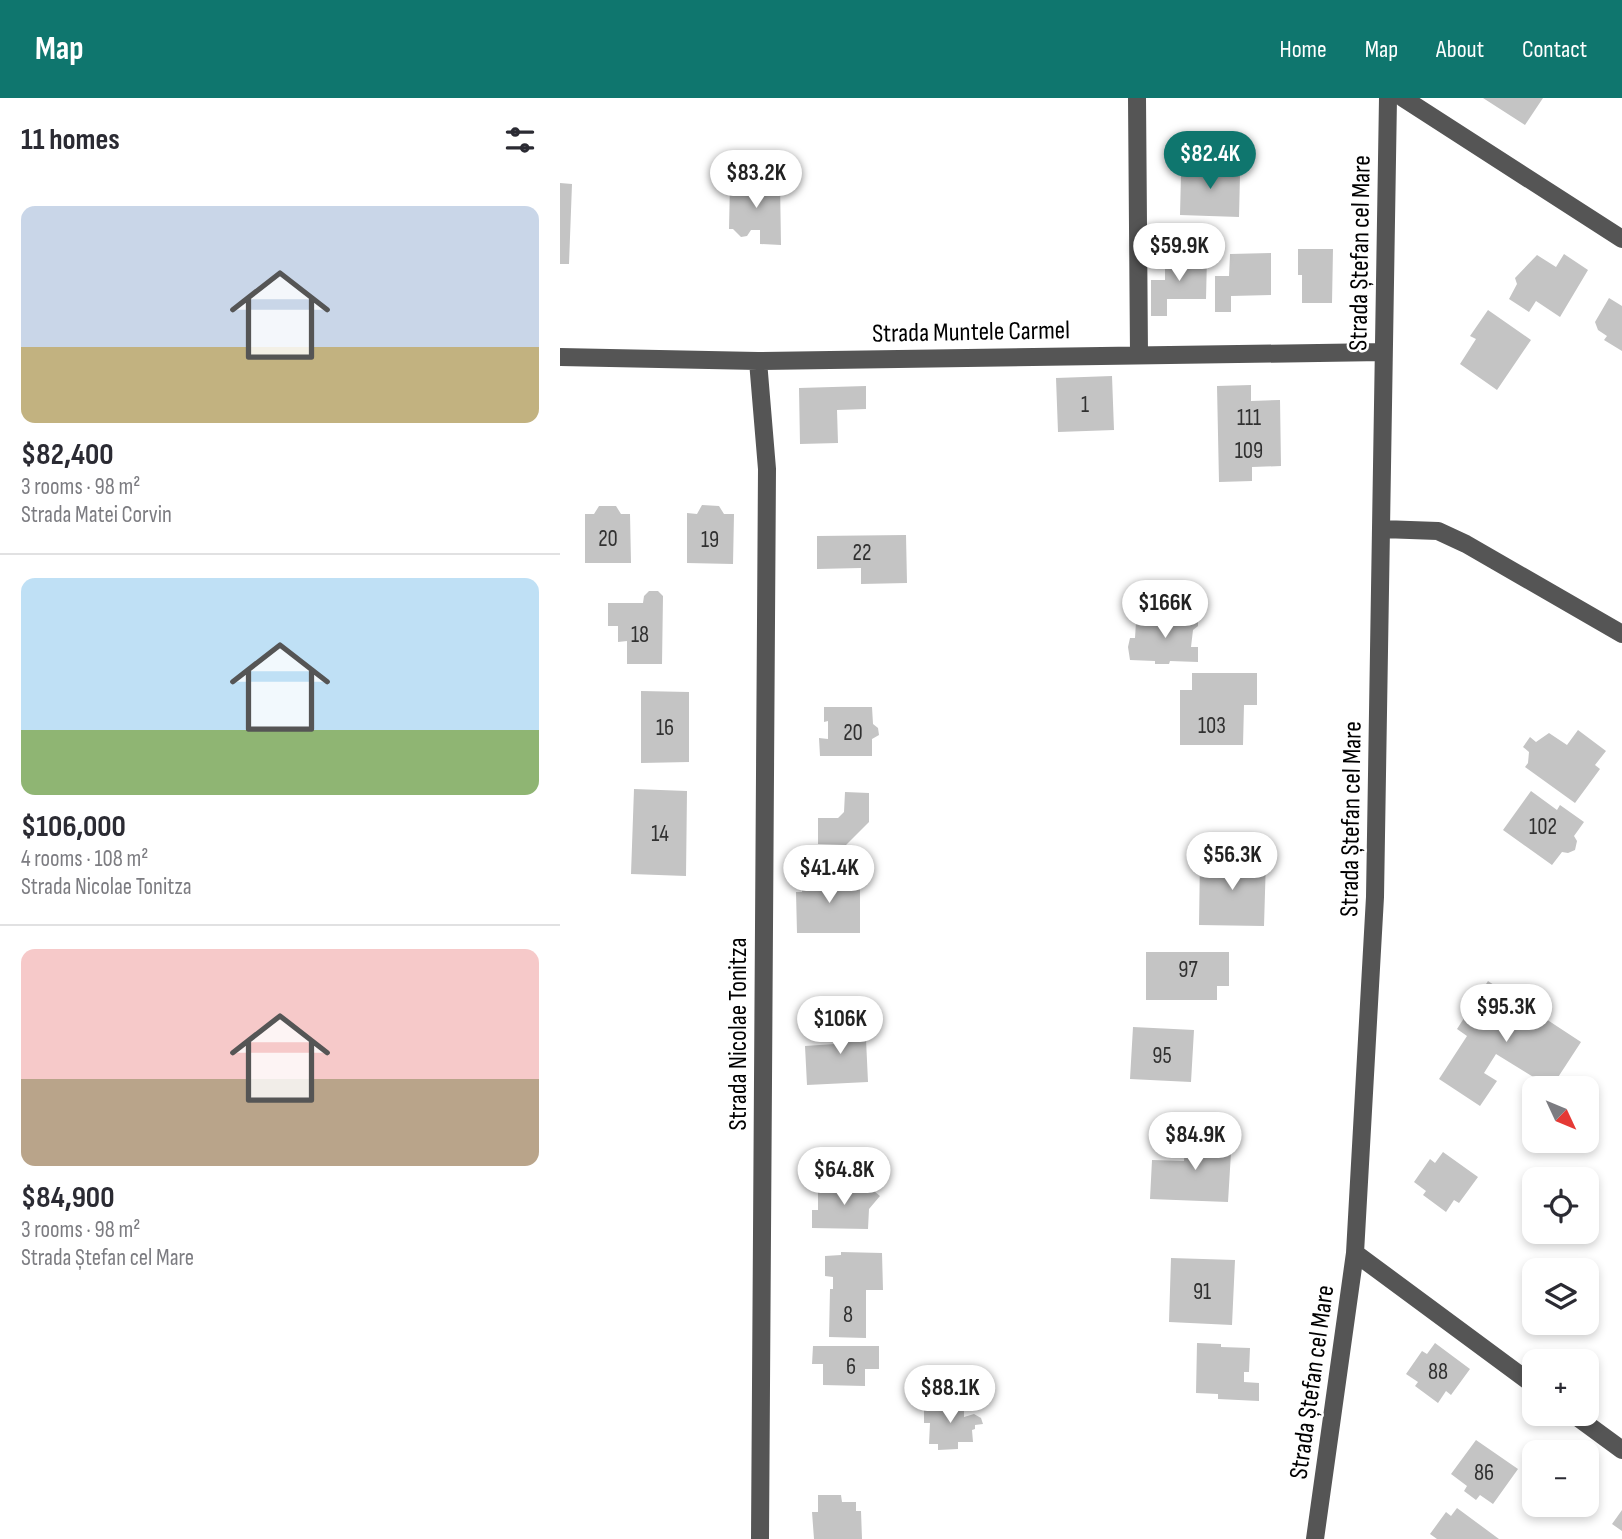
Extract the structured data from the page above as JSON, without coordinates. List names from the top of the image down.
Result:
{
  "streets": {
    "street": ["Strada Ștefan cel Mare", "Strada Muntele Carmel", "Strada Nicolae Tonitza"]
  },
  "crossings": [
    ["Strada Ștefan cel Mare", "Strada Muntele Carmel"],
    ["Strada Muntele Carmel", "Strada Nicolae Tonitza"]
  ],
  "house_numbers": [
    "1",
    "111",
    "109",
    "20",
    "19",
    "22",
    "18",
    "103",
    "16",
    "20",
    "102",
    "14",
    "97",
    "95",
    "91",
    "8",
    "6",
    "88",
    "86"
  ],
  "north": "bottom right",
  "page": {
    "header": "Map",
    "nav": [
      "Home",
      "Map",
      "About",
      "Contact"
    ],
    "heading": "11 homes",
    "price": [
      "$82.4K",
      "$83.2K",
      "$59.9K",
      "$166K",
      "$56.3K",
      "$41.4K",
      "$95.3K",
      "$106K",
      "$84.9K",
      "$64.8K",
      "$88.1K"
    ],
    "list": [
      {
        "name": "$82,400",
        "note": "3 rooms · 98 m² · Strada Matei Corvin"
      },
      {
        "name": "$106,000",
        "note": "4 rooms · 108 m² · Strada Nicolae Tonitza"
      },
      {
        "name": "$84,900",
        "note": "3 rooms · 98 m² · Strada Ștefan cel Mare"
      }
    ],
    "map_buttons": ["+", "−"]
  }
}
